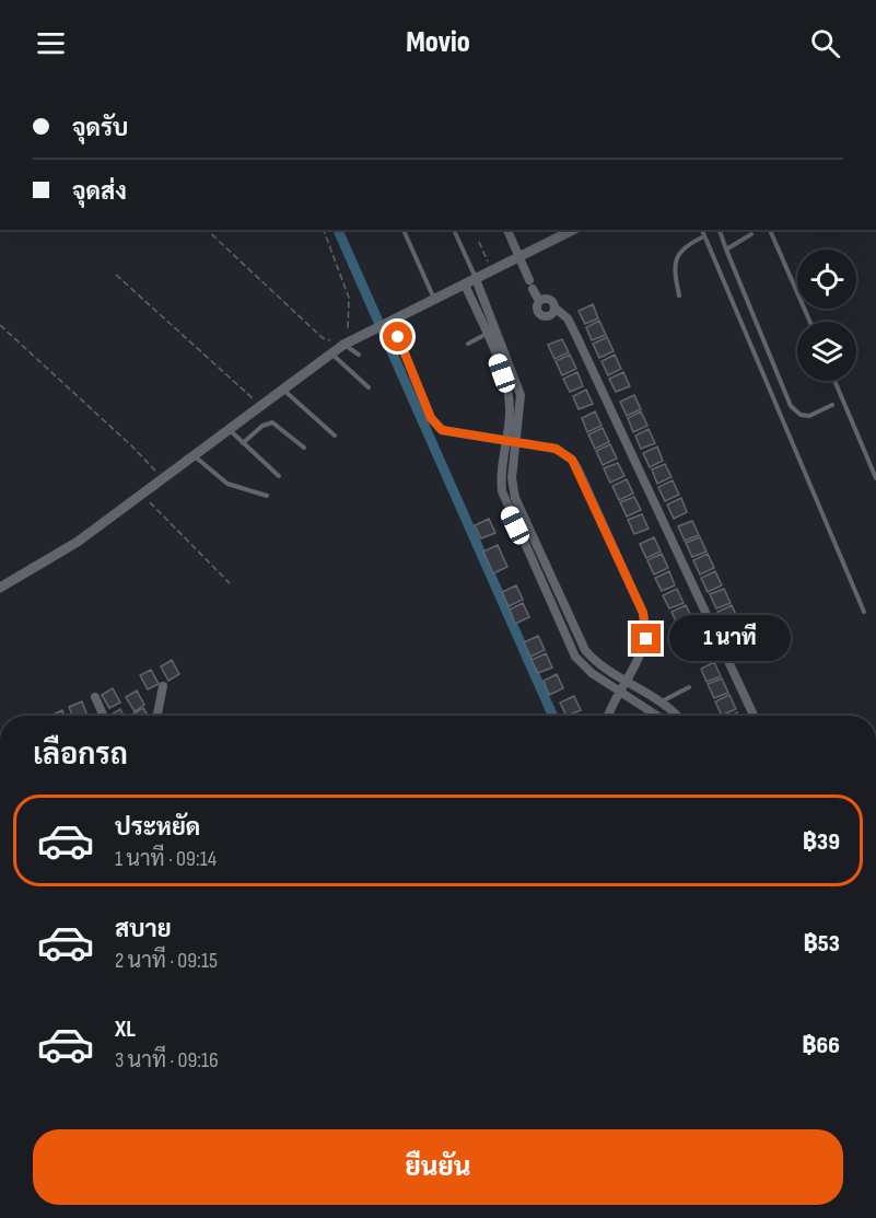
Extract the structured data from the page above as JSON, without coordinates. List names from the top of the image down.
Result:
{
  "page": {
    "header": "Movio",
    "banner": ["จุดรับ", "จุดส่ง"],
    "bubble": "1 นาที",
    "heading": "เลือกรถ",
    "list": [
      {
        "name": "ประหยัด",
        "note": "1 นาที · 09:14",
        "value": "฿39"
      },
      {
        "name": "สบาย",
        "note": "2 นาที · 09:15",
        "value": "฿53"
      },
      {
        "name": "XL",
        "note": "3 นาที · 09:16",
        "value": "฿66"
      }
    ],
    "buttons": "ยืนยัน"
  }
}
